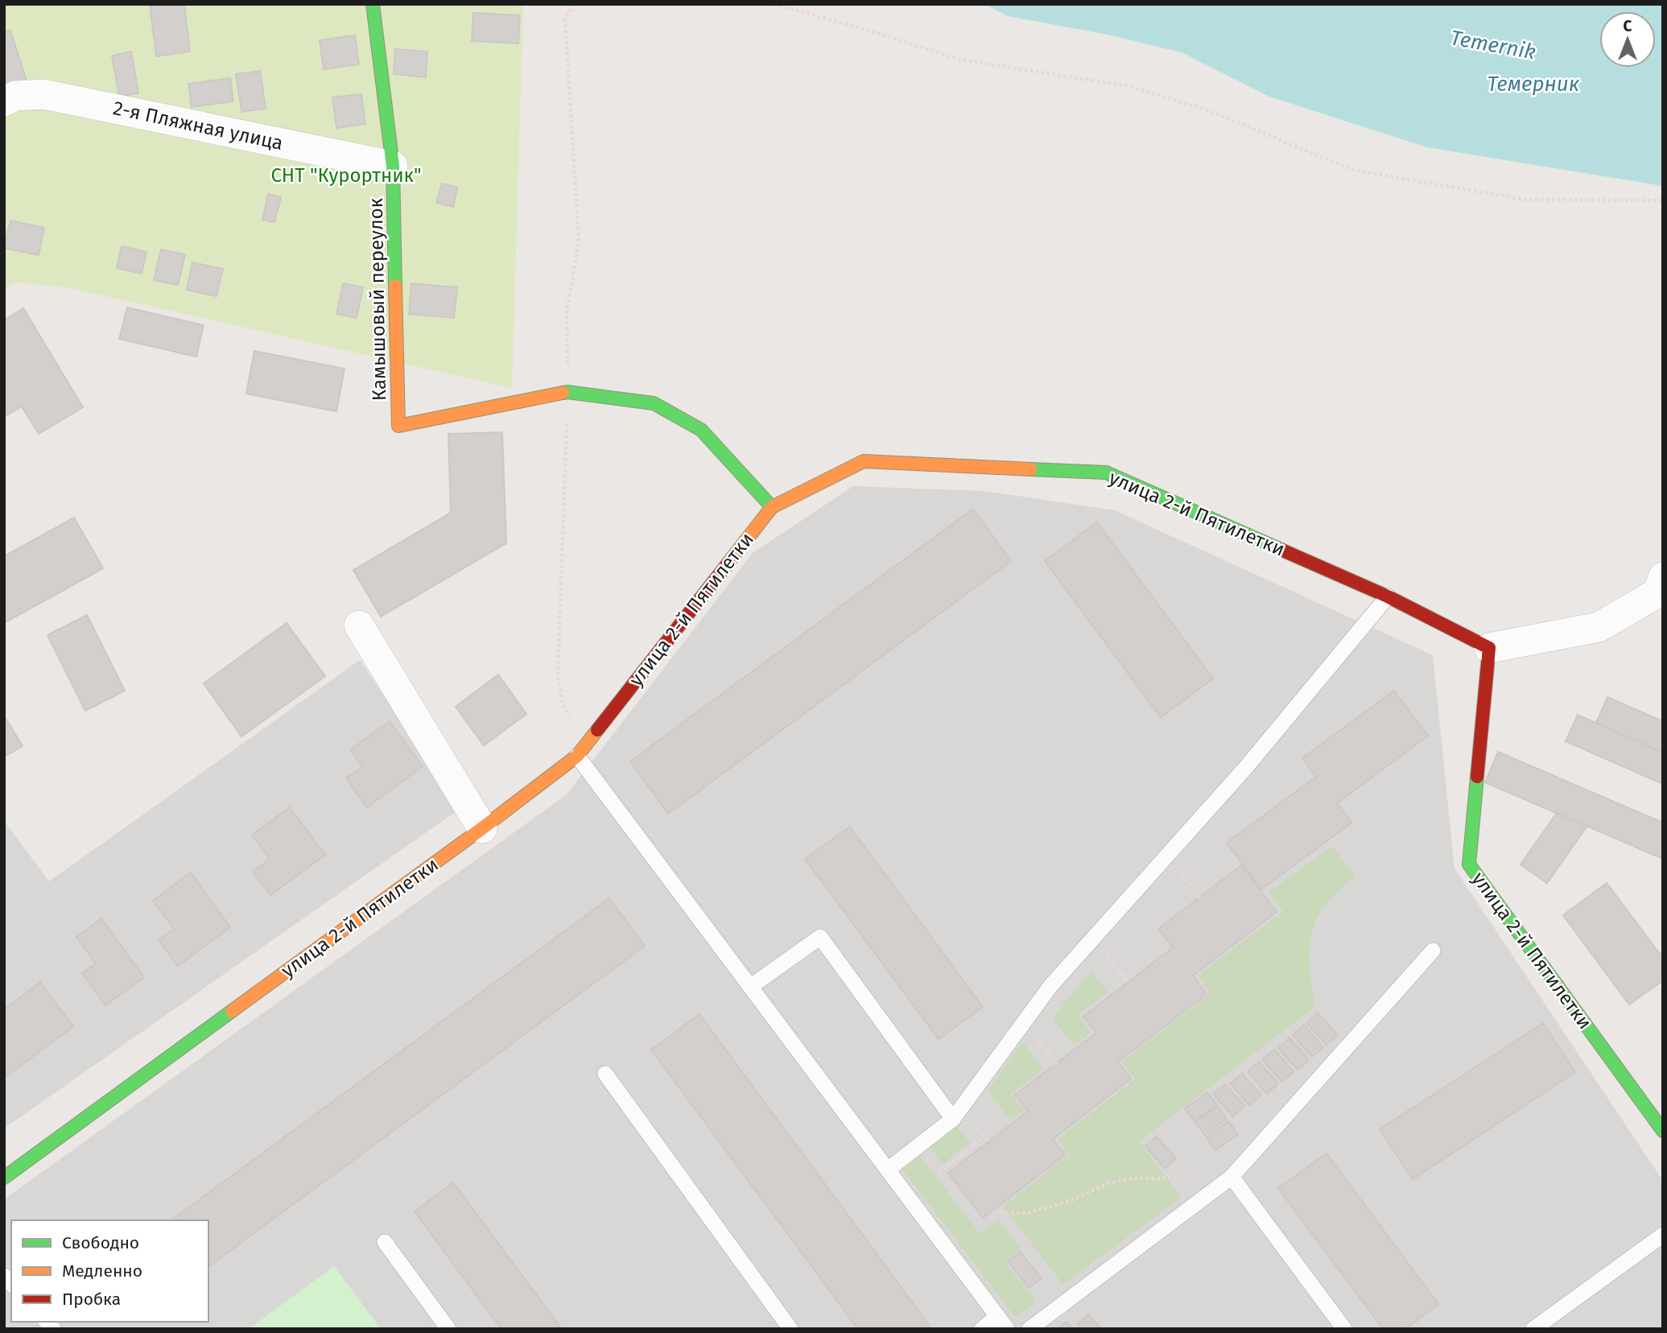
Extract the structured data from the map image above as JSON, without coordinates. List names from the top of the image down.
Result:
{
  "streets": {
    "street": ["2-я Пляжная улица", "Камышовый переулок", "улица 2-й Пятилетки"]
  },
  "crossings": [
    ["2-я Пляжная улица", "Камышовый переулок"],
    ["Камышовый переулок", "улица 2-й Пятилетки"]
  ],
  "water": ["Temernik", "Темерник"],
  "parks": ["СНТ \"Курортник\""],
  "legend": ["Свободно", "Медленно", "Пробка"],
  "north": "top"
}
